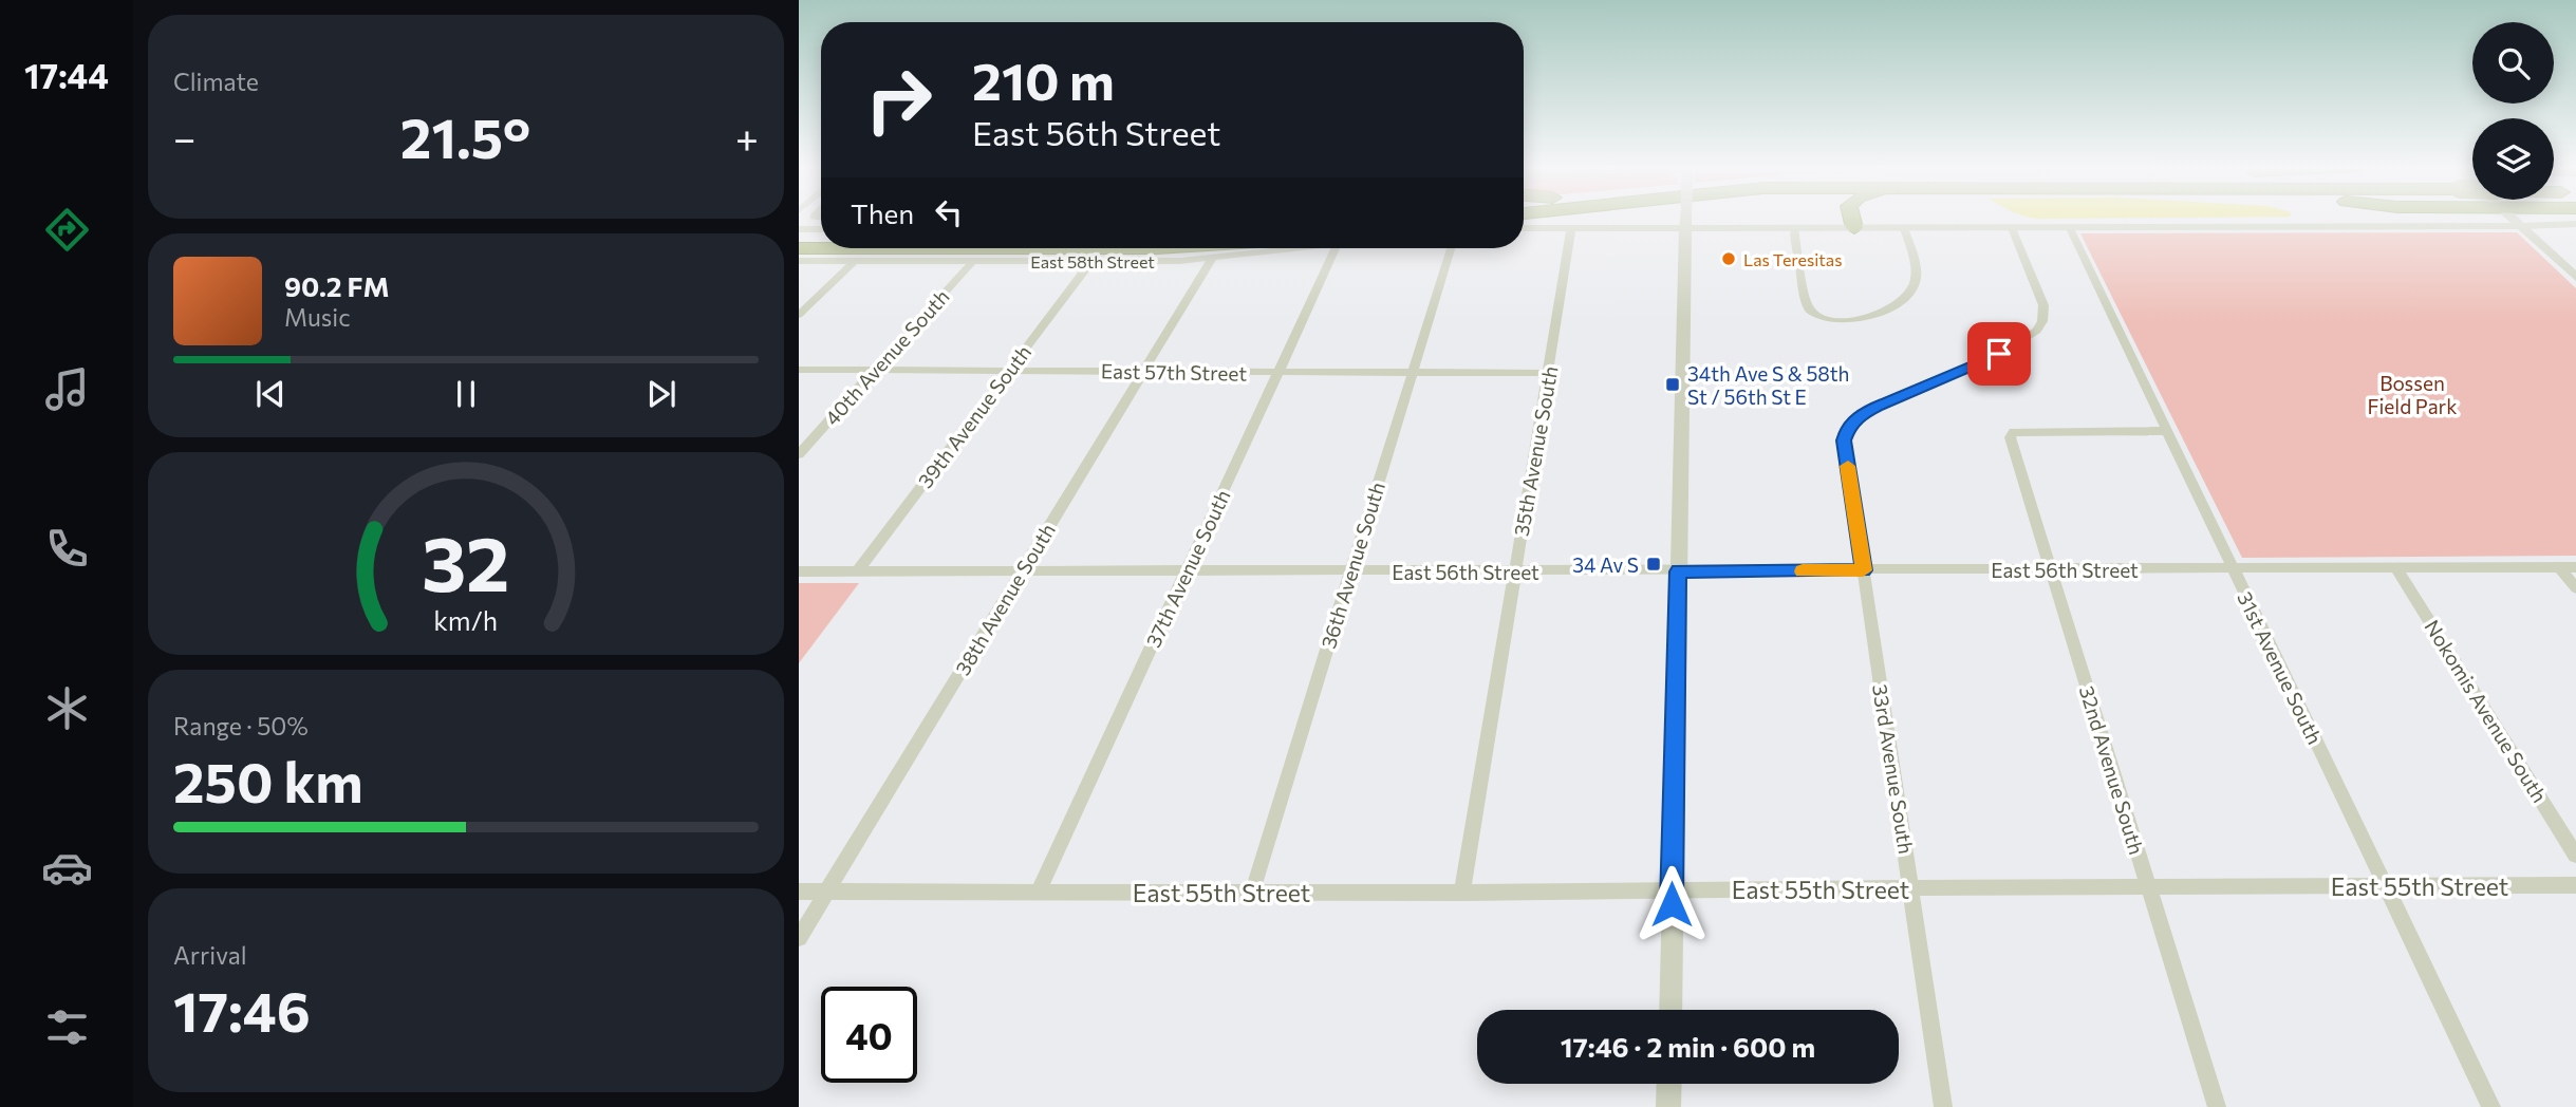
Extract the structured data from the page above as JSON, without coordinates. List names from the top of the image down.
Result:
{
  "streets": {
    "street": [
      "East 58th Street",
      "40th Avenue South",
      "East 57th Street",
      "39th Avenue South",
      "35th Avenue South",
      "36th Avenue South",
      "37th Avenue South",
      "East 56th Street",
      "38th Avenue South",
      "31st Avenue South",
      "Nokomis Avenue South",
      "33rd Avenue South",
      "32nd Avenue South",
      "East 55th Street"
    ]
  },
  "crossings": [
    ["East 58th Street", "40th Avenue South"],
    ["East 58th Street", "39th Avenue South"],
    ["East 58th Street", "38th Avenue South"],
    ["40th Avenue South", "East 57th Street"],
    ["East 57th Street", "39th Avenue South"],
    ["East 57th Street", "35th Avenue South"],
    ["East 57th Street", "36th Avenue South"],
    ["East 57th Street", "37th Avenue South"],
    ["East 57th Street", "38th Avenue South"],
    ["39th Avenue South", "East 56th Street"],
    ["35th Avenue South", "East 56th Street"],
    ["35th Avenue South", "East 55th Street"],
    ["36th Avenue South", "East 56th Street"],
    ["36th Avenue South", "East 55th Street"],
    ["37th Avenue South", "East 56th Street"],
    ["37th Avenue South", "East 55th Street"],
    ["East 56th Street", "38th Avenue South"],
    ["East 56th Street", "31st Avenue South"],
    ["East 56th Street", "Nokomis Avenue South"],
    ["East 56th Street", "33rd Avenue South"],
    ["East 56th Street", "32nd Avenue South"],
    ["38th Avenue South", "East 55th Street"],
    ["31st Avenue South", "32nd Avenue South"],
    ["31st Avenue South", "East 55th Street"],
    ["33rd Avenue South", "East 55th Street"],
    ["32nd Avenue South", "East 55th Street"]
  ],
  "parks": ["Bossen Field Park"],
  "places": {
    "other": ["Las Teresitas"],
    "transit": ["34th Ave S & 58th St / 56th St E", "34 Av S"]
  },
  "page": {
    "tabs": "17:44",
    "tile": [
      "Climate",
      ["Range · 50%", "250 km"],
      ["Arrival", "17:46"]
    ],
    "turn": ["210 m", "East 56th Street"],
    "heat": ["−", "21.5°", "+"],
    "then": "Then",
    "song": ["90.2 FM", "Music"],
    "limit": "40",
    "trip": "17:46 · 2 min · 600 m",
    "gauge": ["32", "km/h"]
  }
}
